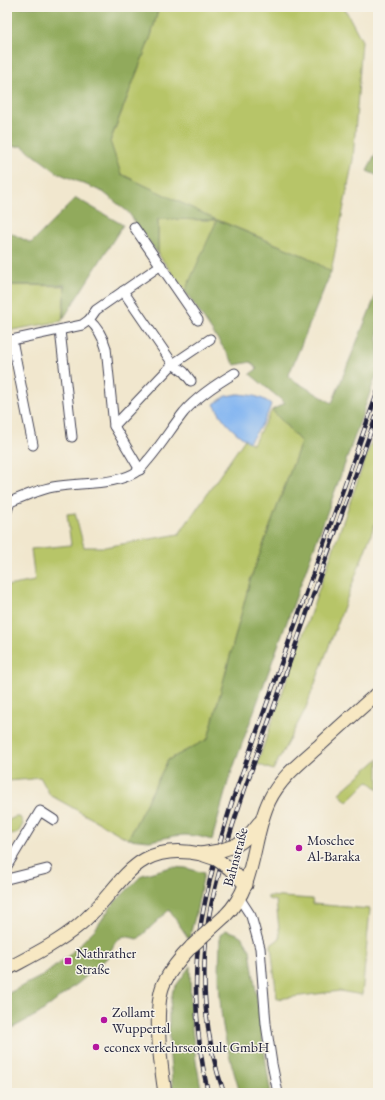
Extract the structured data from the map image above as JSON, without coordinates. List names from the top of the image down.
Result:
{
  "streets": {
    "main road": ["Bahnstraße"]
  },
  "places": {
    "other": ["Moschee Al-Baraka", "Zollamt Wuppertal", "econex verkehrsconsult GmbH"],
    "transit": ["Nathrather Straße"]
  }
}
